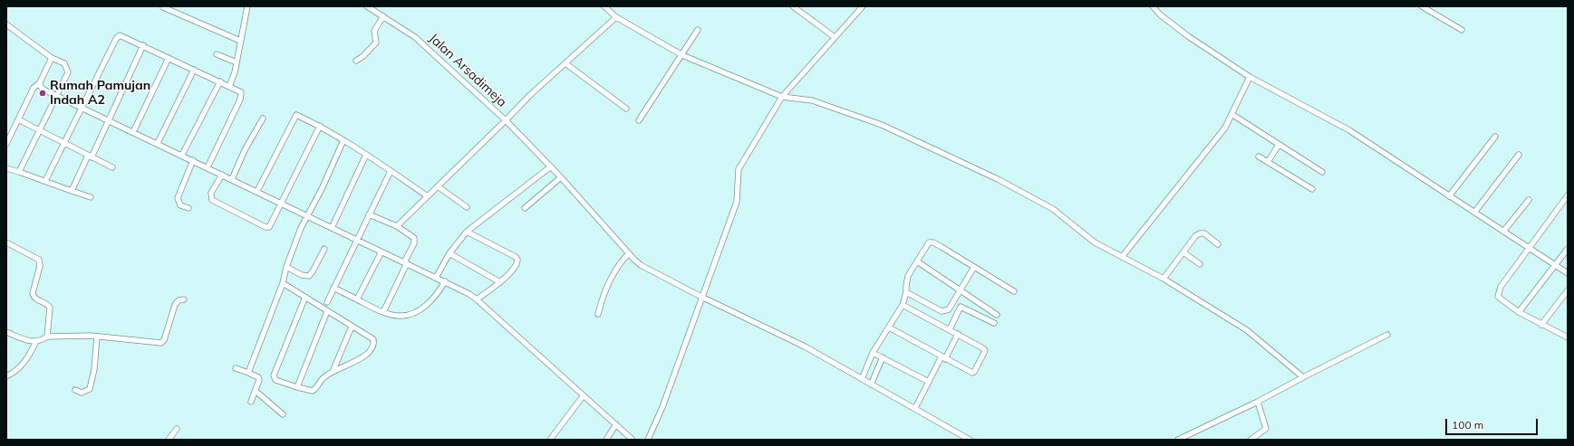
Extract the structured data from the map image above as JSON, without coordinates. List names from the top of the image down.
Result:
{
  "streets": {
    "street": ["Jalan Arsadimeja"]
  },
  "places": ["Rumah Pamujan Indah A2"],
  "scale_bar": "100 m"
}
